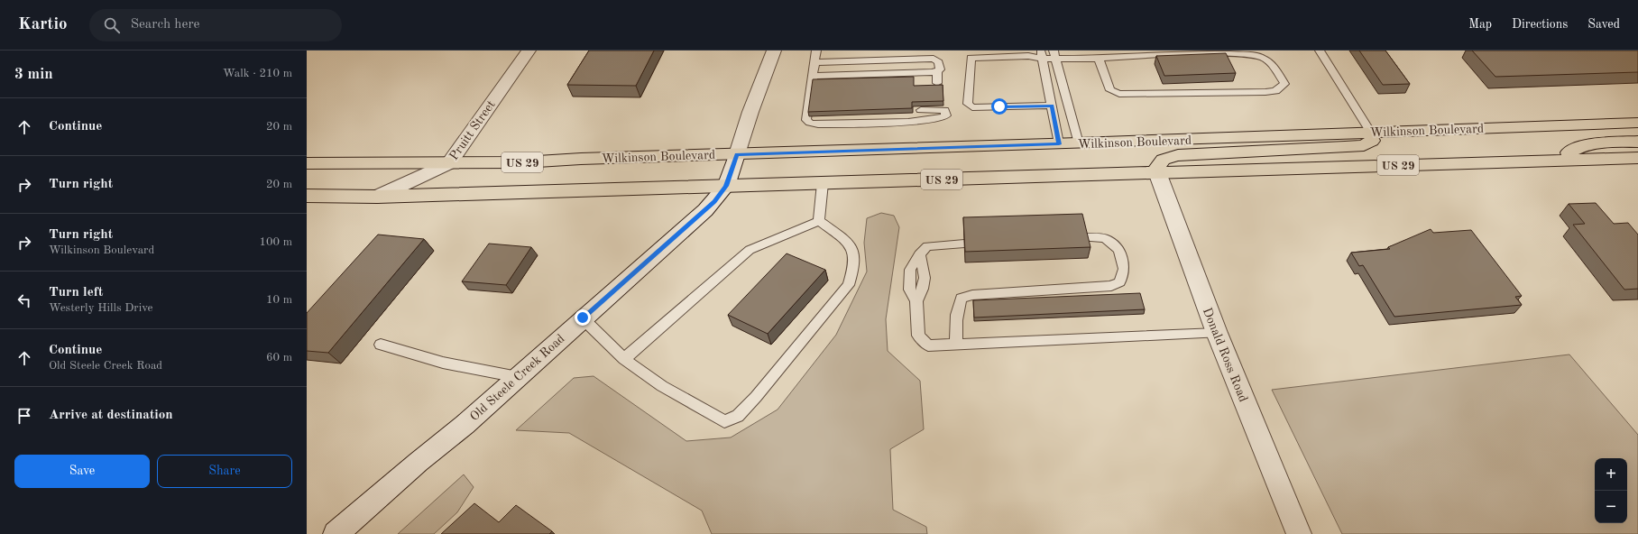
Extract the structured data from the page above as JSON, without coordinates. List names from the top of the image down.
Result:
{
  "streets": {
    "main road": ["Wilkinson Boulevard", "US 29"],
    "street": ["Pruitt Street", "Donald Ross Road", "Old Steele Creek Road"]
  },
  "crossings": [
    ["Pruitt Street", "Wilkinson Boulevard"],
    ["Pruitt Street", "US 29"],
    ["US 29", "Donald Ross Road"],
    ["US 29", "Old Steele Creek Road"]
  ],
  "page": {
    "header": "Kartio",
    "search": "Search here",
    "nav": ["Map", "Directions", "Saved"],
    "heading": ["3 min", "Walk · 210 m"],
    "list": [
      ["Continue", "20 m"],
      ["Turn right", "20 m"],
      ["Turn right", "Wilkinson Boulevard", "100 m"],
      ["Turn left", "Westerly Hills Drive", "10 m"],
      ["Continue", "Old Steele Creek Road", "60 m"],
      "Arrive at destination"
    ],
    "buttons": ["Save", "Share"],
    "map_buttons": ["+", "−"]
  }
}
